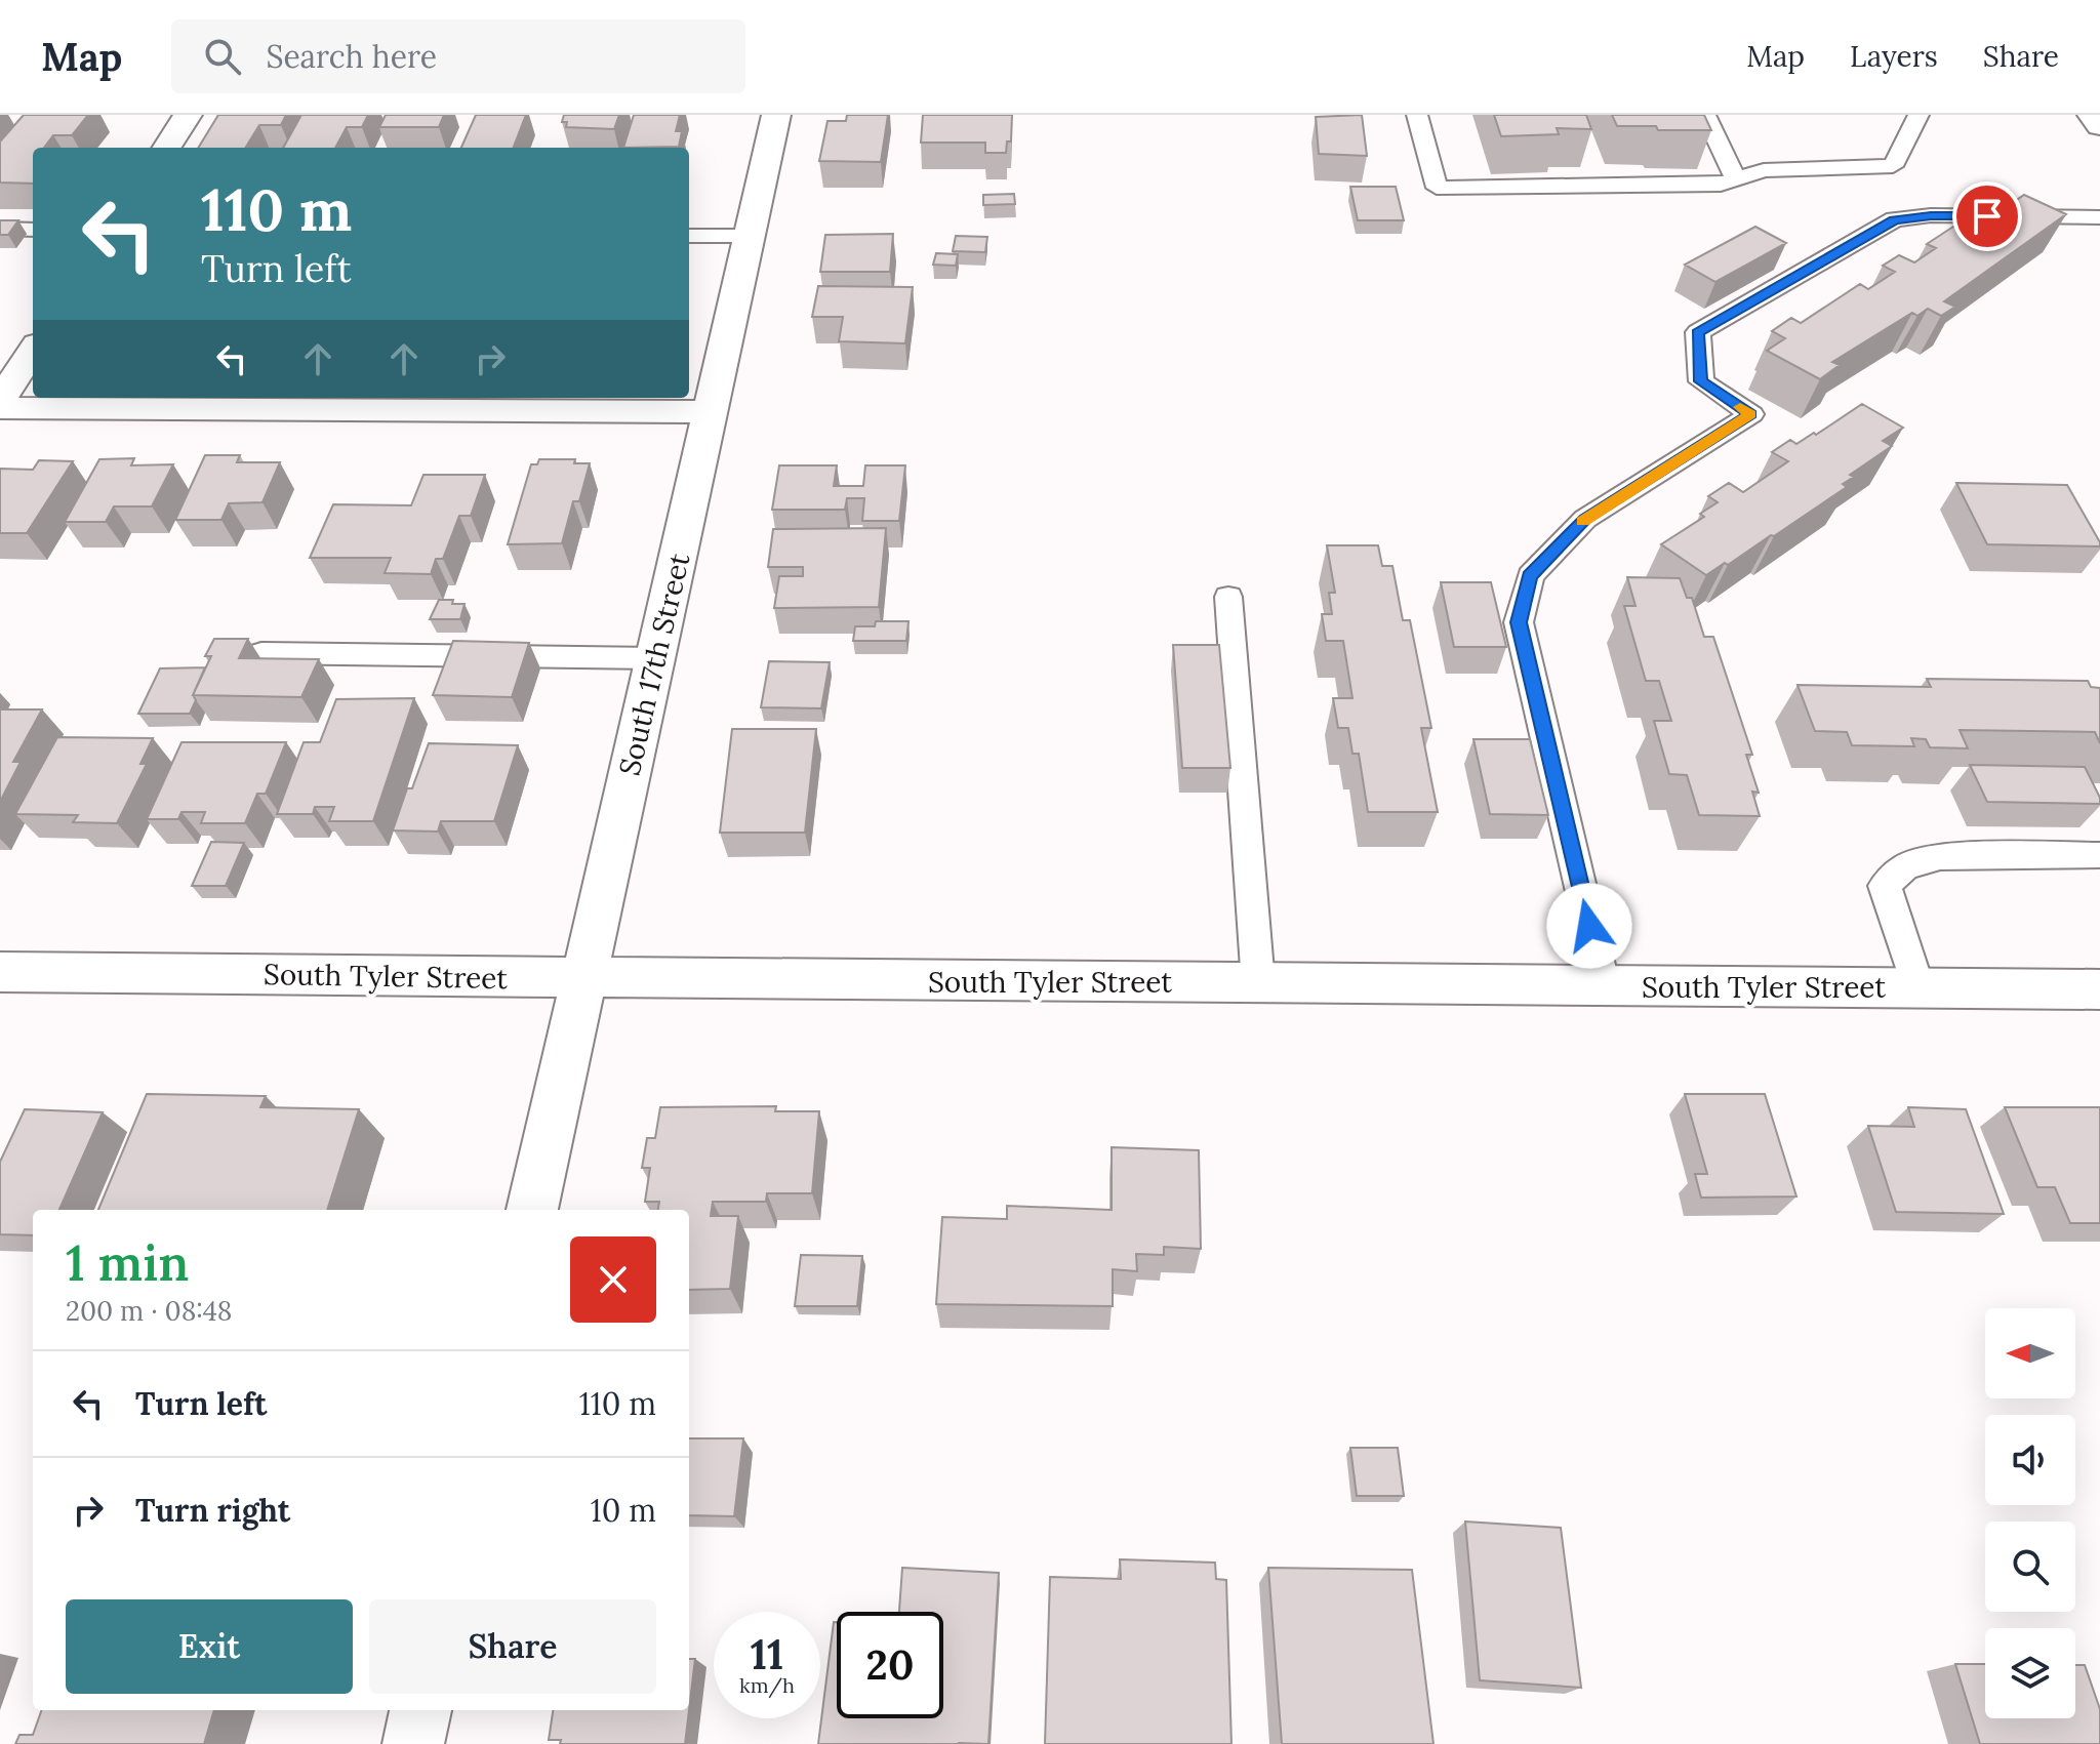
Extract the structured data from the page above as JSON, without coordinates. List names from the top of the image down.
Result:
{
  "streets": {
    "street": ["South 17th Street", "South Tyler Street"]
  },
  "crossings": [
    ["South 17th Street", "South Tyler Street"]
  ],
  "north": "left",
  "page": {
    "header": "Map",
    "search": "Search here",
    "nav": ["Map", "Layers", "Share"],
    "turn": ["110 m", "Turn left"],
    "heading": ["1 min", "200 m · 08:48"],
    "list": [
      {
        "name": "Turn left",
        "value": "110 m"
      },
      {
        "name": "Turn right",
        "value": "10 m"
      }
    ],
    "buttons": ["Exit", "Share"],
    "speed": "11 km/h",
    "limit": "20"
  }
}
